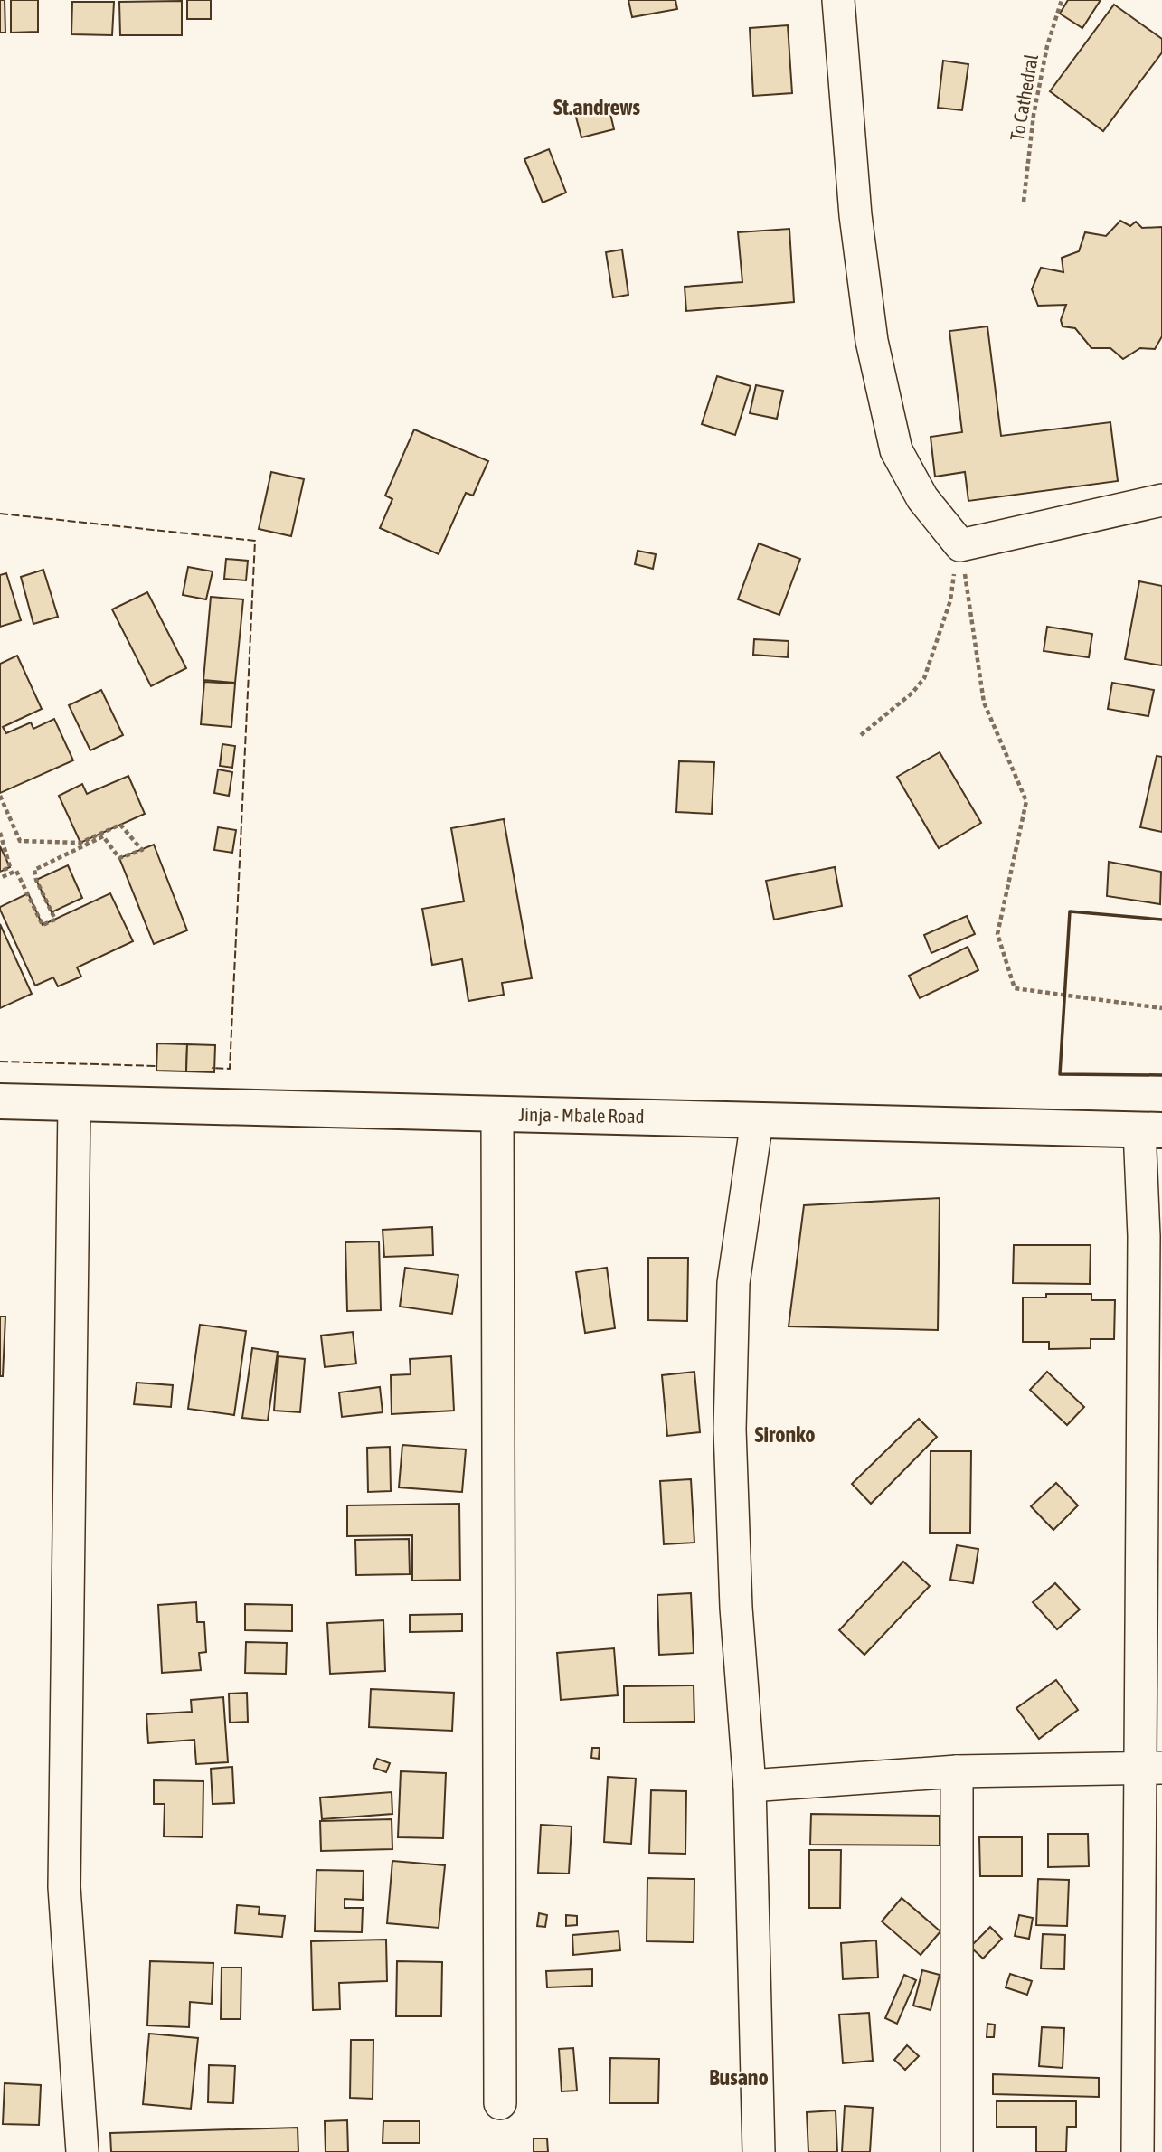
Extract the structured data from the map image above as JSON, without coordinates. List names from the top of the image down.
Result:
{
  "streets": {
    "main road": ["Jinja - Mbale Road"],
    "path": ["To Cathedral"]
  },
  "districts": ["St.andrews", "Sironko", "Busano"]
}
